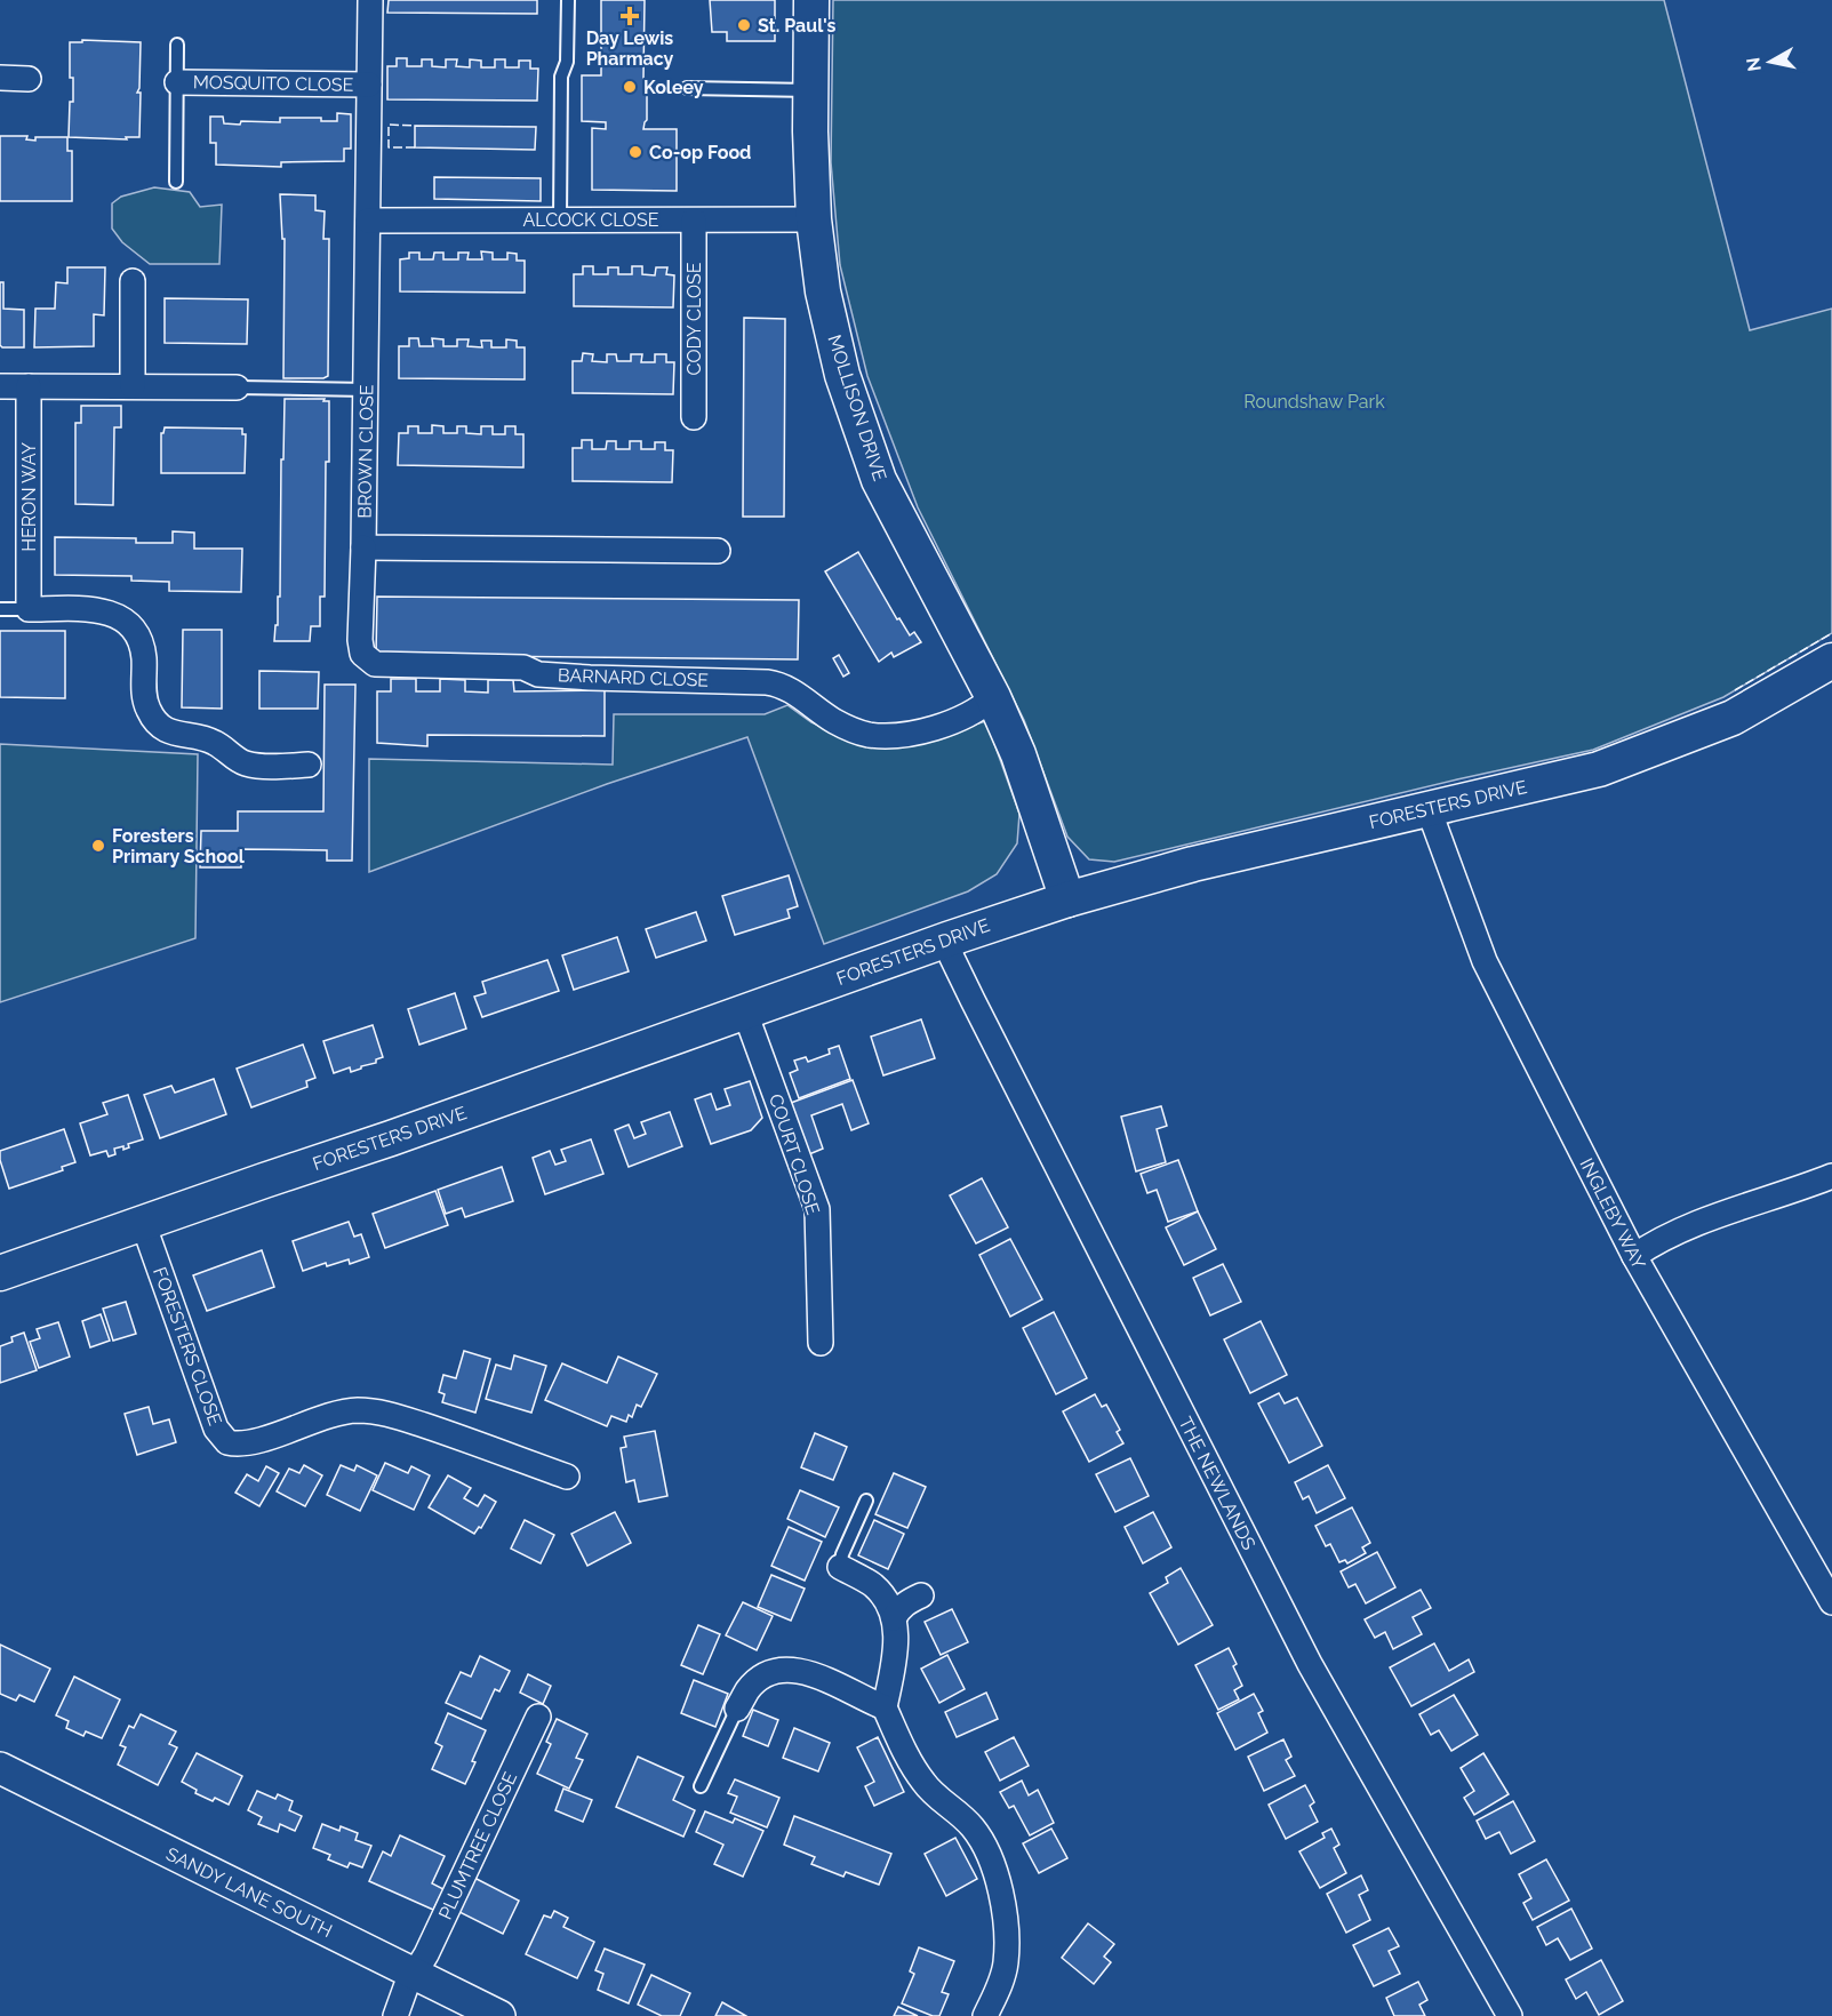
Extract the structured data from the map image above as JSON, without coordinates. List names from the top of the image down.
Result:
{
  "streets": {
    "main road": ["MOLLISON DRIVE", "FORESTERS DRIVE"],
    "street": [
      "MOSQUITO CLOSE",
      "ALCOCK CLOSE",
      "CODY CLOSE",
      "BROWN CLOSE",
      "HERON WAY",
      "BARNARD CLOSE",
      "COURT CLOSE",
      "INGLEBY WAY",
      "FORESTERS CLOSE",
      "THE NEWLANDS",
      "PLUMTREE CLOSE",
      "SANDY LANE SOUTH"
    ]
  },
  "crossings": [
    ["MOSQUITO CLOSE", "BROWN CLOSE"],
    ["ALCOCK CLOSE", "CODY CLOSE"],
    ["ALCOCK CLOSE", "MOLLISON DRIVE"],
    ["ALCOCK CLOSE", "BROWN CLOSE"],
    ["MOLLISON DRIVE", "BARNARD CLOSE"],
    ["MOLLISON DRIVE", "FORESTERS DRIVE"],
    ["BROWN CLOSE", "BARNARD CLOSE"],
    ["FORESTERS DRIVE", "COURT CLOSE"],
    ["FORESTERS DRIVE", "INGLEBY WAY"],
    ["FORESTERS DRIVE", "FORESTERS CLOSE"],
    ["FORESTERS DRIVE", "THE NEWLANDS"],
    ["PLUMTREE CLOSE", "SANDY LANE SOUTH"]
  ],
  "parks": ["Roundshaw Park"],
  "places": {
    "health": ["Day Lewis Pharmacy"],
    "other": [
      "St. Paul's",
      "Koleey",
      "Co-op Food",
      "Foresters Primary School"
    ]
  },
  "north": "left"
}
